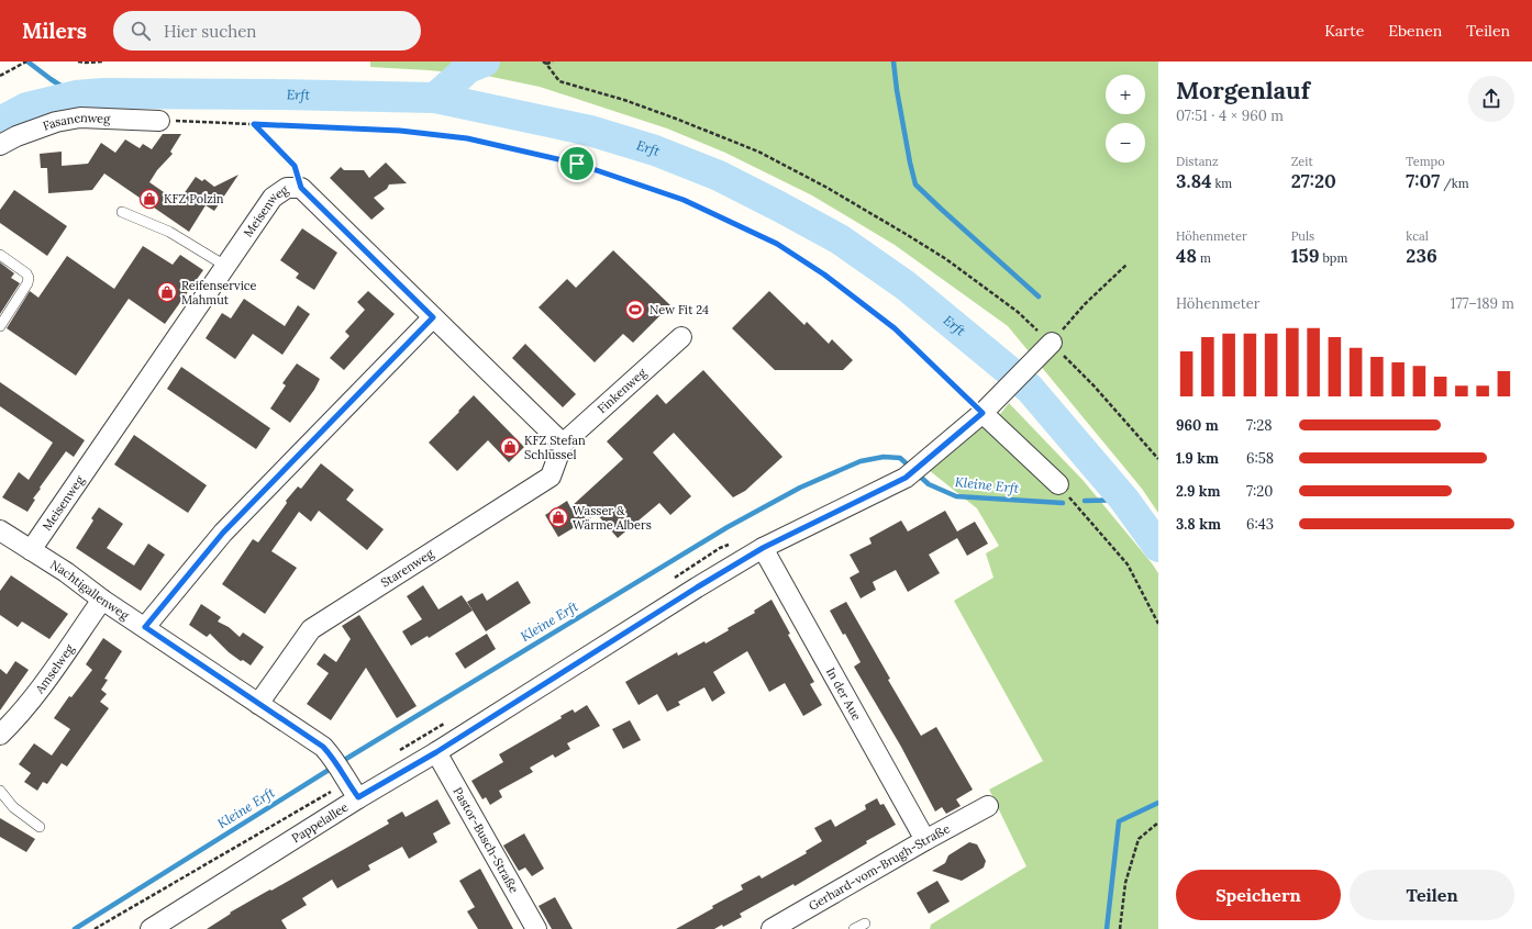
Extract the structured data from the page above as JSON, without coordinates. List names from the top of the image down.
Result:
{
  "streets": {
    "street": [
      "Fasanenweg",
      "Meisenweg",
      "Finkenweg",
      "Starenweg",
      "Nachtigallenweg",
      "Amselweg",
      "In der Aue",
      "Pappelallee",
      "Pastor-Busch-Straße",
      "Gerhard-vom-Brugh-Straße"
    ]
  },
  "crossings": [
    ["Meisenweg", "Finkenweg"],
    ["Meisenweg", "Starenweg"],
    ["Meisenweg", "Nachtigallenweg"],
    ["Finkenweg", "Starenweg"],
    ["Starenweg", "Nachtigallenweg"],
    ["Nachtigallenweg", "Amselweg"],
    ["Nachtigallenweg", "Pappelallee"],
    ["In der Aue", "Pappelallee"],
    ["In der Aue", "Gerhard-vom-Brugh-Straße"],
    ["Pappelallee", "Pastor-Busch-Straße"]
  ],
  "water": ["Erft", "Kleine Erft"],
  "places": {
    "shop": [
      "KFZ Polzin",
      "Reifenservice Mahmut",
      "KFZ Stefan Schlüssel",
      "Wasser & Wärme Albers"
    ],
    "sports": ["New Fit 24"]
  },
  "page": {
    "header": "Milers",
    "search": "Hier suchen",
    "nav": ["Karte", "Ebenen", "Teilen"],
    "heading": ["Morgenlauf", "07:51 · 4 × 960 m"],
    "map_buttons": ["+", "−"],
    "stats": [
      ["Distanz", "3.84 km"],
      ["Zeit", "27:20"],
      ["Tempo", "7:07 /km"],
      ["Höhenmeter", "48 m"],
      ["Puls", "159 bpm"],
      ["kcal", "236"]
    ],
    "chart": ["Höhenmeter", "177–189 m"],
    "list": [
      {
        "name": "960 m",
        "note": "7:28"
      },
      {
        "name": "1.9 km",
        "note": "6:58"
      },
      {
        "name": "2.9 km",
        "note": "7:20"
      },
      {
        "name": "3.8 km",
        "note": "6:43"
      }
    ],
    "buttons": ["Speichern", "Teilen"]
  }
}
